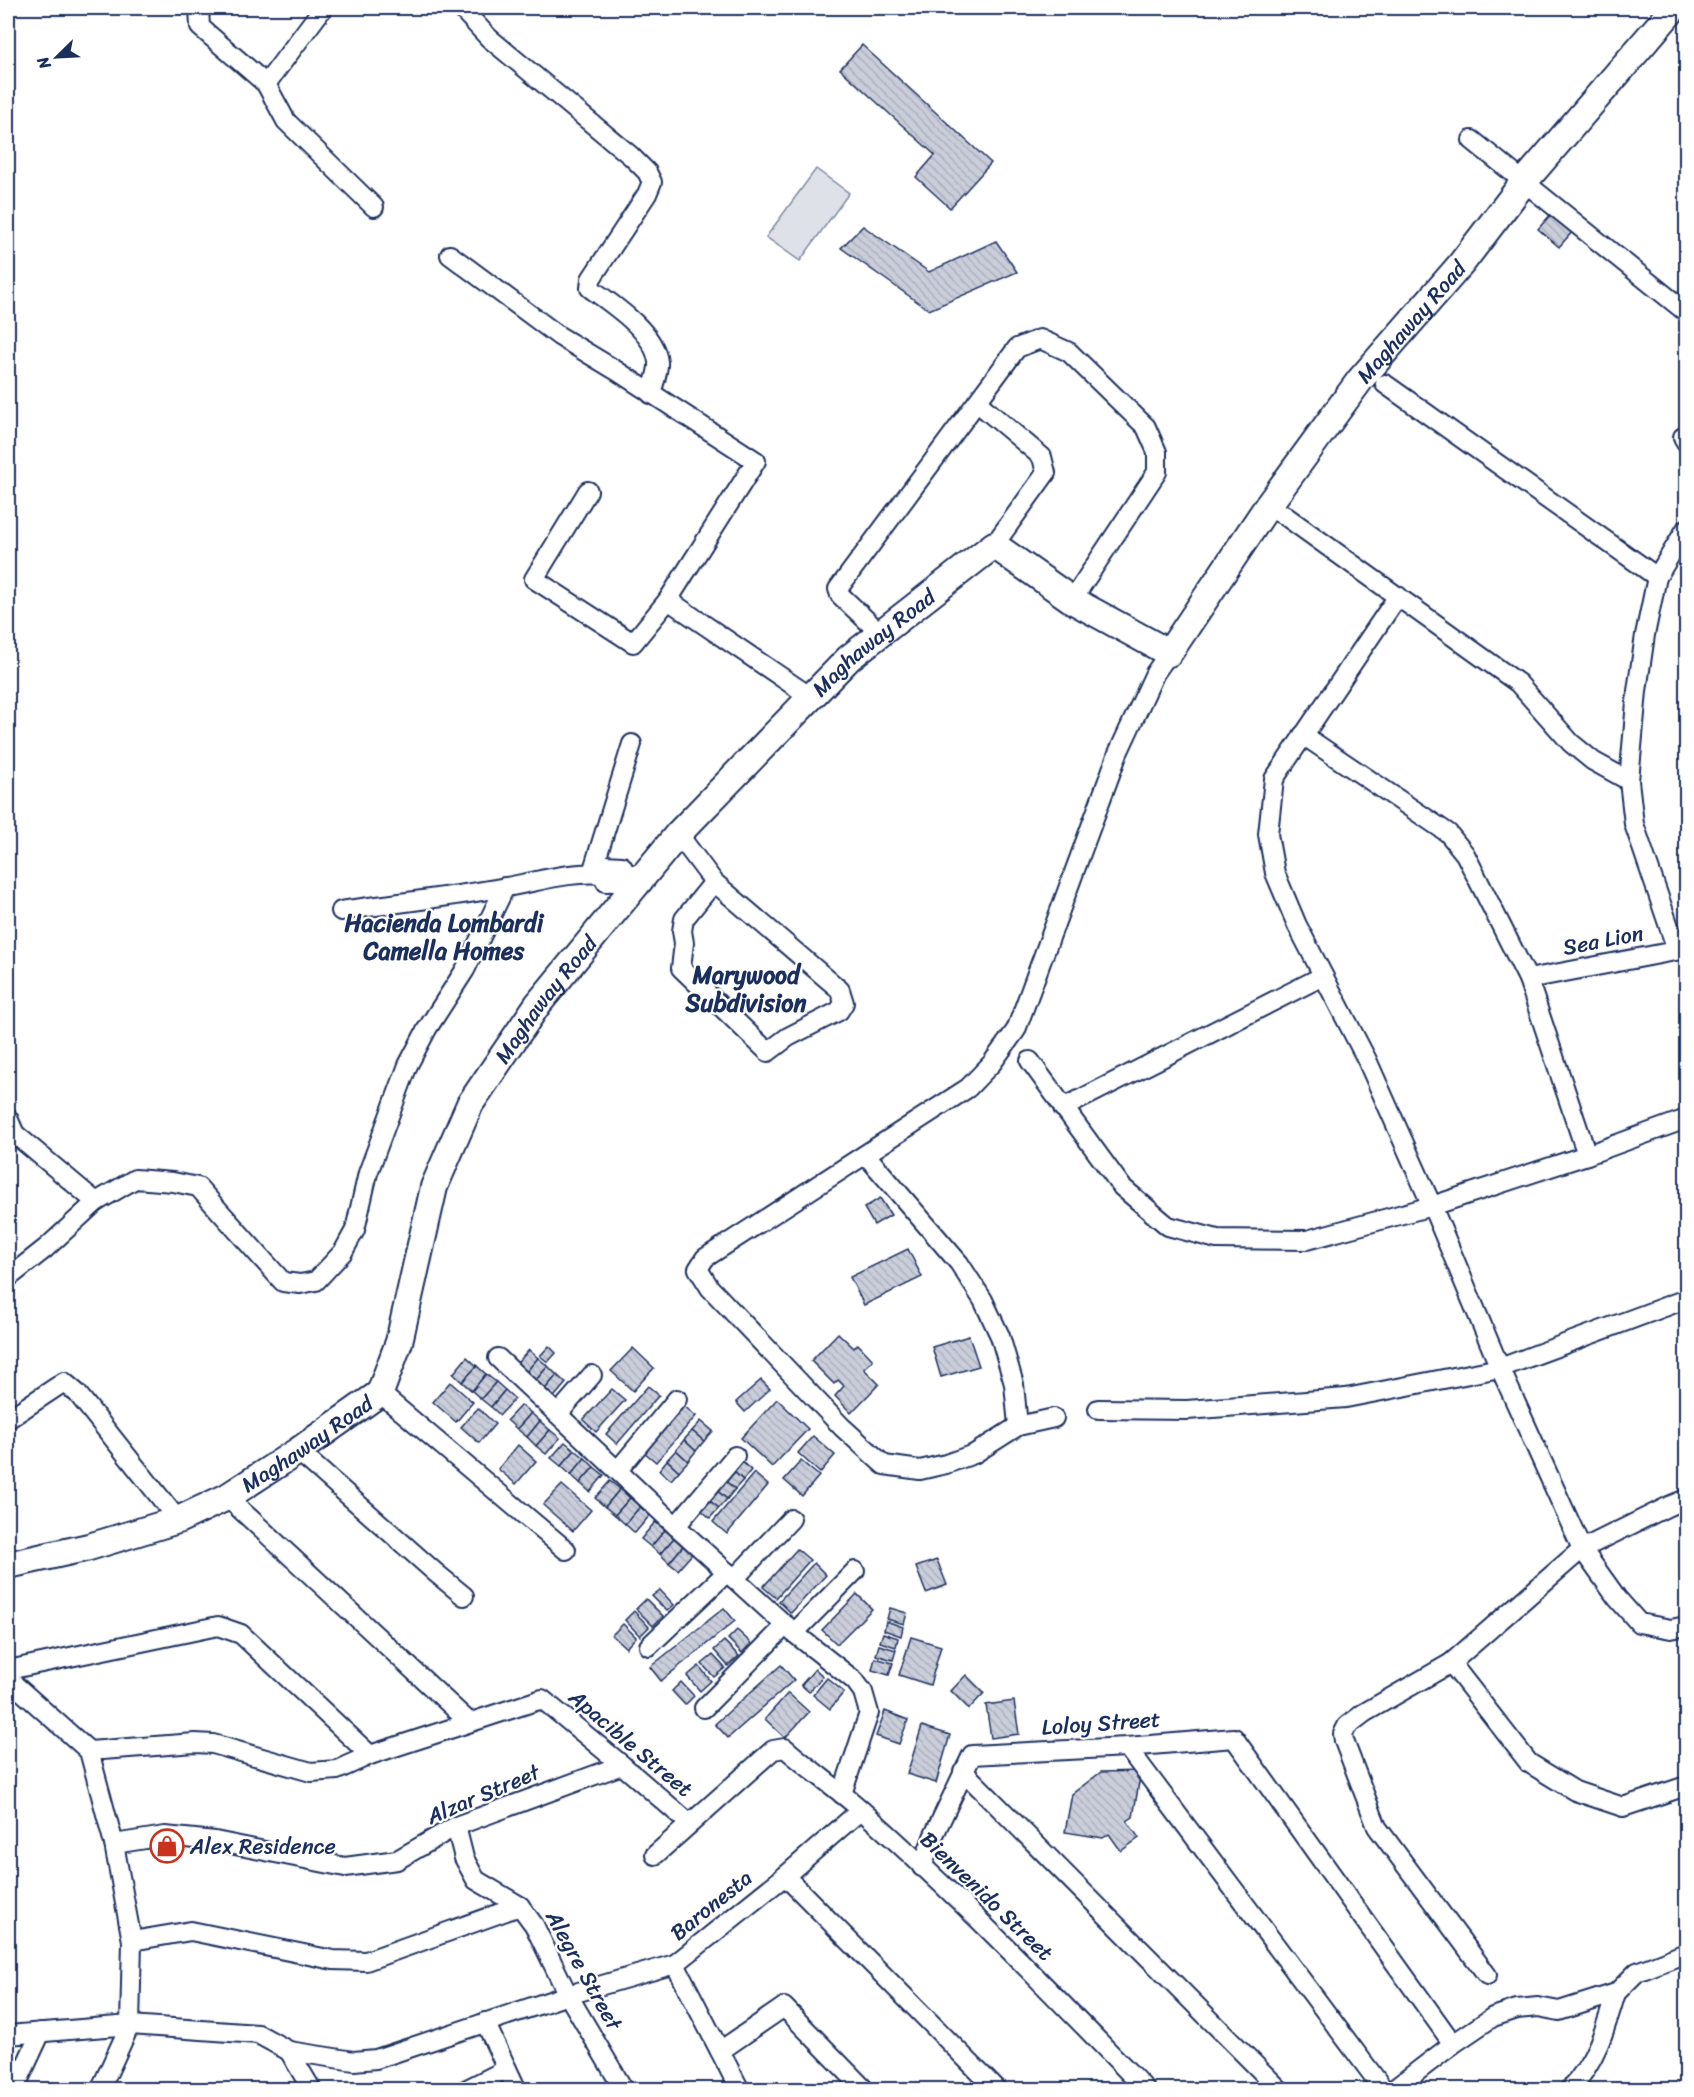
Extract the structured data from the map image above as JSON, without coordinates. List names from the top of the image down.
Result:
{
  "streets": {
    "street": [
      "Maghaway Road",
      "Sea Lion",
      "Loloy Street",
      "Apacible Street",
      "Alzar Street",
      "Bienvenido Street",
      "Baronesta",
      "Alegre Street"
    ]
  },
  "crossings": [
    ["Apacible Street", "Alzar Street"],
    ["Apacible Street", "Bienvenido Street"],
    ["Alzar Street", "Alegre Street"],
    ["Bienvenido Street", "Baronesta"],
    ["Baronesta", "Alegre Street"]
  ],
  "districts": ["Hacienda Lombardi Camella Homes", "Marywood Subdivision"],
  "places": {
    "shop": ["Alex Residence"]
  },
  "north": "bottom left"
}
